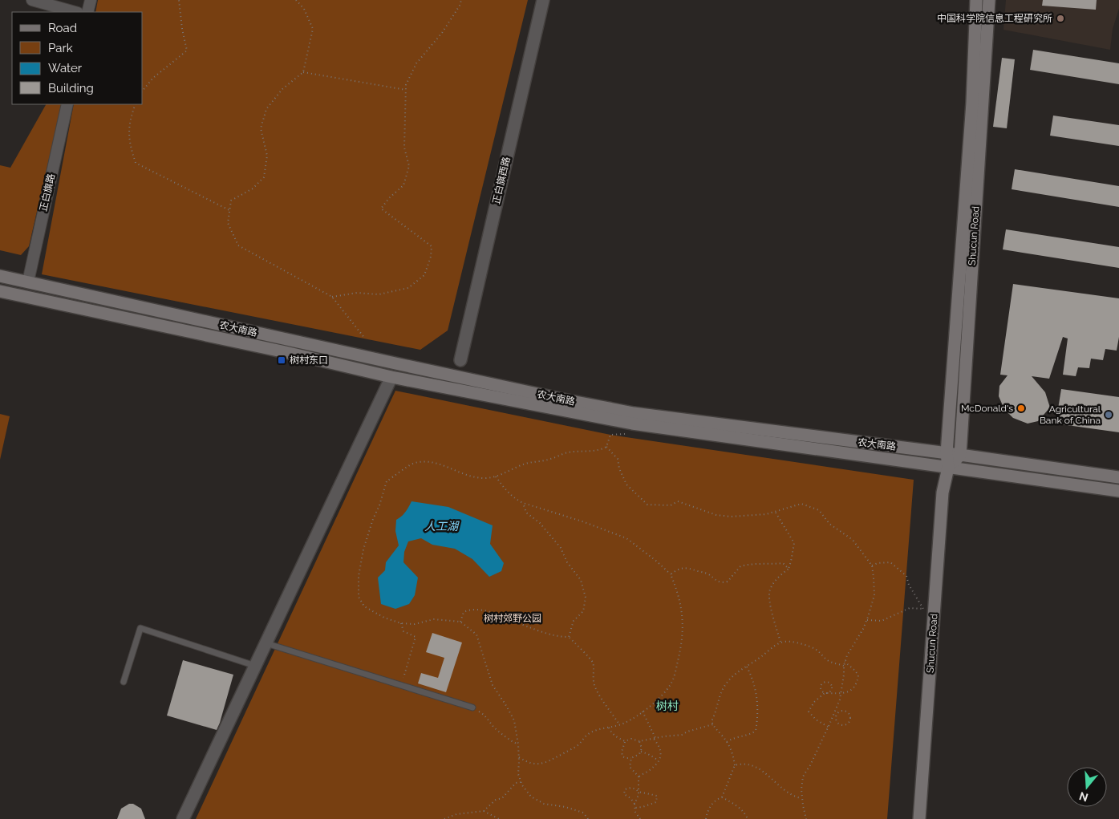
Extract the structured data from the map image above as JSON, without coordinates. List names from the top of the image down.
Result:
{
  "streets": {
    "main road": ["Shucun Road", "农大南路"],
    "street": ["正白旗西路", "正白旗路"]
  },
  "crossings": [
    ["正白旗路", "农大南路"],
    ["Shucun Road", "农大南路"]
  ],
  "districts": ["树村"],
  "water": ["人工湖"],
  "parks": ["树村郊野公园"],
  "places": {
    "other": ["中国科学院信息工程研究所", "McDonald's", "Agricultural Bank of China"],
    "transit": ["树村东口"]
  },
  "legend": [
    "Road",
    "Park",
    "Water",
    "Building"
  ],
  "north": "bottom"
}
